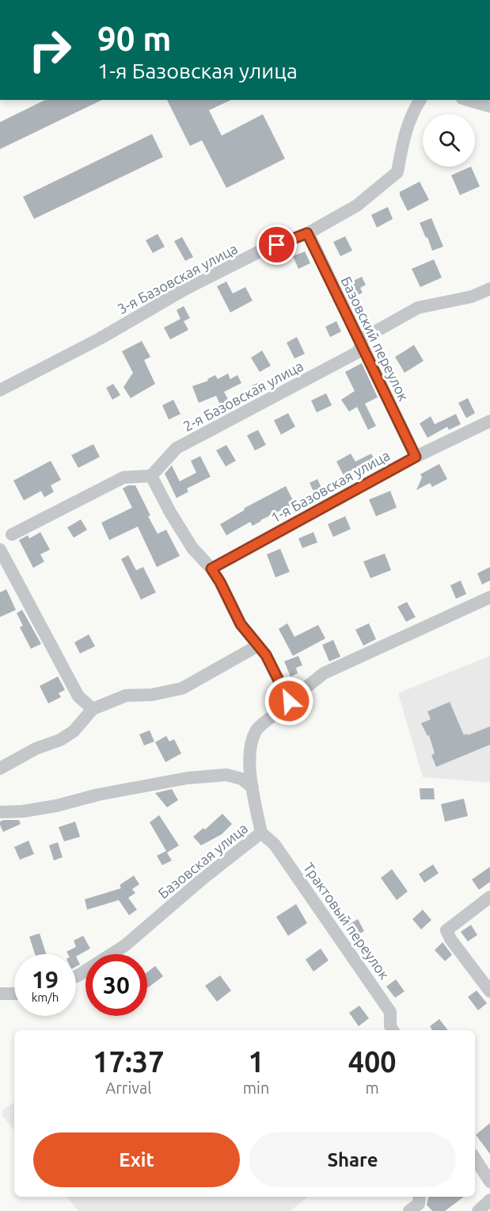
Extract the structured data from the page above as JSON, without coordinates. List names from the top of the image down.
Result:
{
  "streets": {
    "street": [
      "3-я Базовская улица",
      "Базовский переулок",
      "2-я Базовская улица",
      "1-я Базовская улица",
      "Базовская улица",
      "Трактовый переулок"
    ]
  },
  "crossings": [
    ["3-я Базовская улица", "Базовский переулок"],
    ["Базовский переулок", "2-я Базовская улица"],
    ["Базовский переулок", "1-я Базовская улица"],
    ["Базовская улица", "Трактовый переулок"]
  ],
  "page": {
    "turn": ["90 m", "1-я Базовская улица"],
    "speed": "19 km/h",
    "limit": "30",
    "eta": [
      "17:37",
      "Arrival",
      "1",
      "min",
      "400",
      "m"
    ],
    "buttons": ["Exit", "Share"]
  }
}
